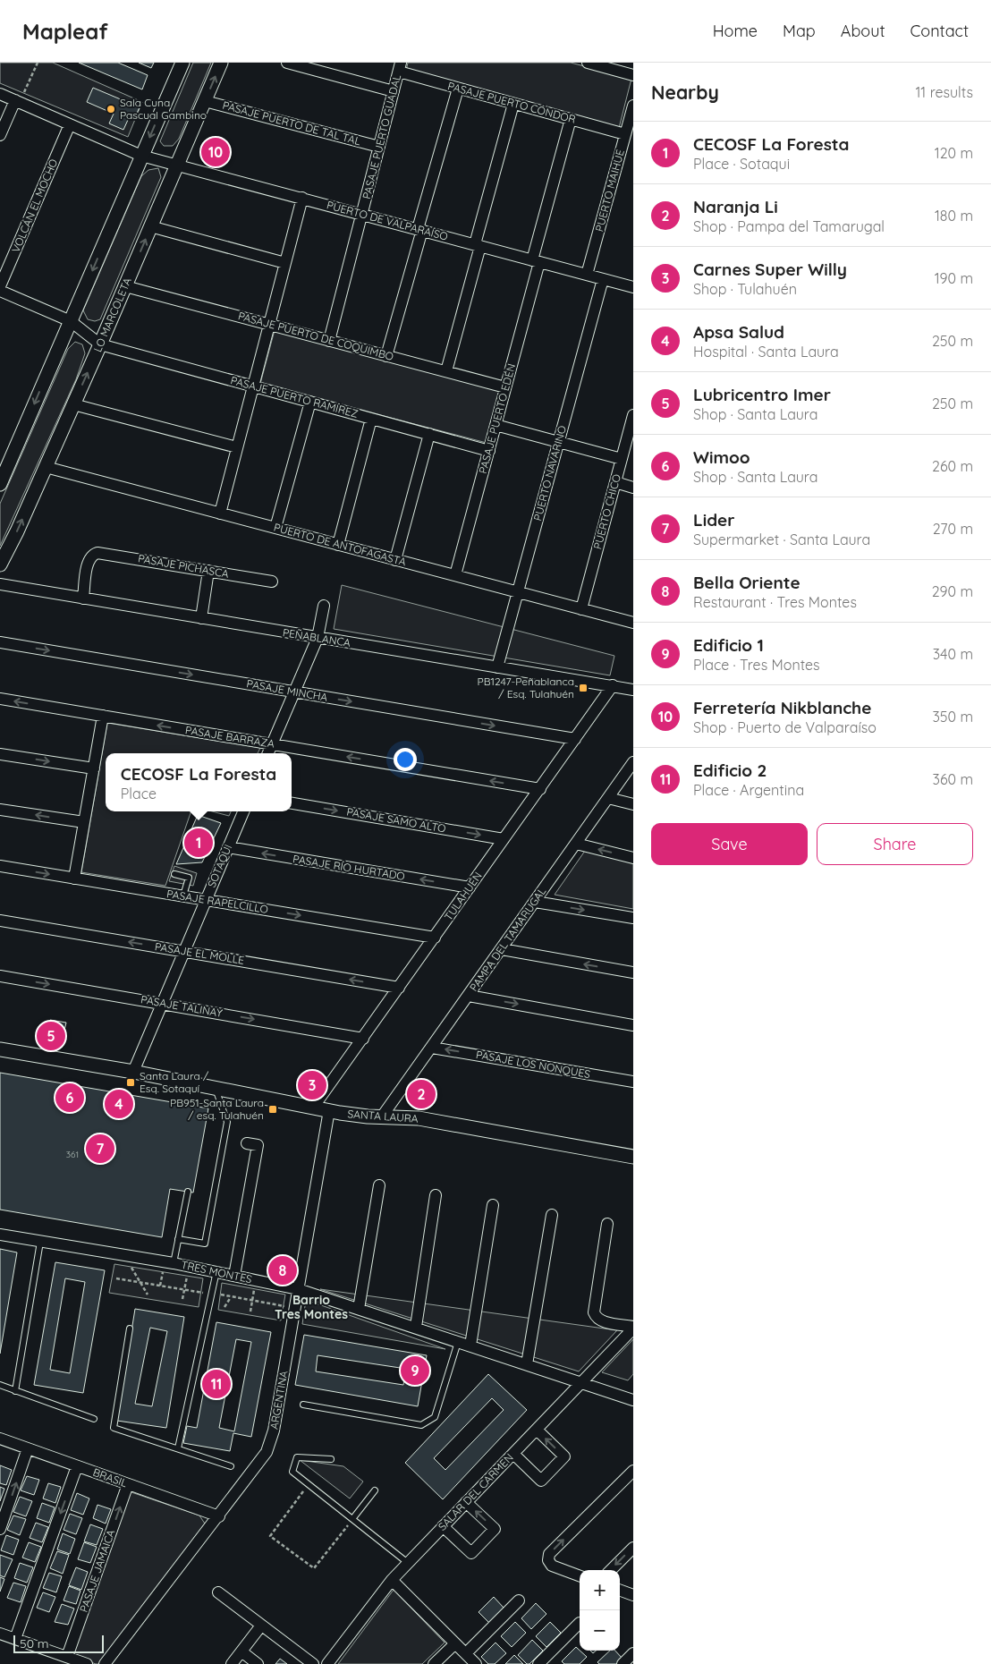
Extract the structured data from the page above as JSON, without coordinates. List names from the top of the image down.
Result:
{
  "streets": {
    "street": [
      "PASAJE PUERTO CÓNDOR",
      "PASAJE PUERTO DE TAL TAL",
      "PASAJE PUERTO GUADAL",
      "PUERTO MAIHUE",
      "VOLCÁN EL MOCHO",
      "PUERTO DE VALPARAÍSO",
      "LO MARCOLETA",
      "PASAJE PUERTO DE COQUIMBO",
      "PASAJE PUERTO RAMÍREZ",
      "PASAJE PUERTO EDÉN",
      "PUERTO NAVARINO",
      "PUERTO CHICO",
      "PUERTO DE ANTOFAGASTA",
      "PASAJE PICHASCA",
      "PEÑABLANCA",
      "PASAJE MINCHA",
      "PASAJE BARRAZA",
      "PASAJE SAMO ALTO",
      "SOTAQUI",
      "PASAJE RÍO HURTADO",
      "TULAHUÉN",
      "PASAJE RAPELCILLO",
      "PAMPA DEL TAMARUGAL",
      "PASAJE EL MOLLE",
      "PASAJE TALINAY",
      "PASAJE LOS NONQUES",
      "SANTA LAURA",
      "TRES MONTES",
      "ARGENTINA",
      "BRASIL",
      "SALAR DEL CARMEN",
      "PASAJE JAMAICA"
    ]
  },
  "crossings": [
    ["PASAJE PUERTO CÓNDOR", "PASAJE PUERTO GUADAL"],
    ["PASAJE PUERTO CÓNDOR", "PUERTO MAIHUE"],
    ["PASAJE PUERTO CÓNDOR", "PASAJE PUERTO EDÉN"],
    ["PASAJE PUERTO DE TAL TAL", "PASAJE PUERTO GUADAL"],
    ["PASAJE PUERTO DE TAL TAL", "LO MARCOLETA"],
    ["PASAJE PUERTO GUADAL", "PUERTO DE VALPARAÍSO"],
    ["PASAJE PUERTO GUADAL", "PASAJE PUERTO DE COQUIMBO"],
    ["PUERTO MAIHUE", "PUERTO DE VALPARAÍSO"],
    ["VOLCÁN EL MOCHO", "PUERTO DE VALPARAÍSO"],
    ["PUERTO DE VALPARAÍSO", "LO MARCOLETA"],
    ["PUERTO DE VALPARAÍSO", "PASAJE PUERTO EDÉN"],
    ["PUERTO DE VALPARAÍSO", "PUERTO NAVARINO"],
    ["LO MARCOLETA", "PASAJE PUERTO DE COQUIMBO"],
    ["LO MARCOLETA", "PASAJE PUERTO RAMÍREZ"],
    ["LO MARCOLETA", "PUERTO DE ANTOFAGASTA"],
    ["PASAJE PUERTO DE COQUIMBO", "PASAJE PUERTO EDÉN"],
    ["PASAJE PUERTO RAMÍREZ", "PASAJE PUERTO EDÉN"],
    ["PASAJE PUERTO EDÉN", "PUERTO DE ANTOFAGASTA"],
    ["PUERTO NAVARINO", "PUERTO DE ANTOFAGASTA"],
    ["PUERTO NAVARINO", "PEÑABLANCA"],
    ["PUERTO CHICO", "PUERTO DE ANTOFAGASTA"],
    ["PASAJE PICHASCA", "PEÑABLANCA"],
    ["PEÑABLANCA", "TULAHUÉN"],
    ["PASAJE MINCHA", "TULAHUÉN"],
    ["PASAJE BARRAZA", "TULAHUÉN"],
    ["PASAJE SAMO ALTO", "TULAHUÉN"],
    ["SOTAQUI", "PASAJE RÍO HURTADO"],
    ["SOTAQUI", "PASAJE RAPELCILLO"],
    ["SOTAQUI", "PASAJE EL MOLLE"],
    ["SOTAQUI", "PASAJE TALINAY"],
    ["SOTAQUI", "SANTA LAURA"],
    ["PASAJE RÍO HURTADO", "TULAHUÉN"],
    ["TULAHUÉN", "PASAJE RAPELCILLO"],
    ["TULAHUÉN", "PASAJE EL MOLLE"],
    ["TULAHUÉN", "PASAJE TALINAY"],
    ["TULAHUÉN", "SANTA LAURA"],
    ["PAMPA DEL TAMARUGAL", "PASAJE LOS NONQUES"],
    ["PAMPA DEL TAMARUGAL", "SANTA LAURA"],
    ["SANTA LAURA", "ARGENTINA"],
    ["TRES MONTES", "ARGENTINA"],
    ["TRES MONTES", "SALAR DEL CARMEN"],
    ["ARGENTINA", "BRASIL"],
    ["BRASIL", "PASAJE JAMAICA"]
  ],
  "one_way": [
    "PASAJE MINCHA",
    "PASAJE BARRAZA",
    "PASAJE SAMO ALTO",
    "PASAJE RÍO HURTADO",
    "PASAJE RAPELCILLO",
    "PASAJE EL MOLLE",
    "PASAJE TALINAY"
  ],
  "districts": ["Barrio Tres Montes"],
  "places": {
    "other": ["Sala Cuna Pascual Gambino"],
    "transit": ["PB1247-Peñablanca / Esq. Tulahuén", "Santa Laura / Esq. Sotaquí", "PB951-Santa Laura / esq. Tulahuén"]
  },
  "house_numbers": ["361"],
  "scale_bar": "50 m",
  "page": {
    "header": "Mapleaf",
    "nav": [
      "Home",
      "Map",
      "About",
      "Contact"
    ],
    "heading": ["Nearby", "11 results"],
    "list": [
      {
        "mark": "1",
        "name": "CECOSF La Foresta",
        "note": "Place · Sotaqui",
        "value": "120 m"
      },
      {
        "mark": "2",
        "name": "Naranja Li",
        "note": "Shop · Pampa del Tamarugal",
        "value": "180 m"
      },
      {
        "mark": "3",
        "name": "Carnes Super Willy",
        "note": "Shop · Tulahuén",
        "value": "190 m"
      },
      {
        "mark": "4",
        "name": "Apsa Salud",
        "note": "Hospital · Santa Laura",
        "value": "250 m"
      },
      {
        "mark": "5",
        "name": "Lubricentro Imer",
        "note": "Shop · Santa Laura",
        "value": "250 m"
      },
      {
        "mark": "6",
        "name": "Wimoo",
        "note": "Shop · Santa Laura",
        "value": "260 m"
      },
      {
        "mark": "7",
        "name": "Lider",
        "note": "Supermarket · Santa Laura",
        "value": "270 m"
      },
      {
        "mark": "8",
        "name": "Bella Oriente",
        "note": "Restaurant · Tres Montes",
        "value": "290 m"
      },
      {
        "mark": "9",
        "name": "Edificio 1",
        "note": "Place · Tres Montes",
        "value": "340 m"
      },
      {
        "mark": "10",
        "name": "Ferretería Nikblanche",
        "note": "Shop · Puerto de Valparaíso",
        "value": "350 m"
      },
      {
        "mark": "11",
        "name": "Edificio 2",
        "note": "Place · Argentina",
        "value": "360 m"
      }
    ],
    "pins": [
      "10",
      "1",
      "5",
      "3",
      "2",
      "6",
      "4",
      "7",
      "8",
      "9",
      "11"
    ],
    "popup": ["CECOSF La Foresta", "Place"],
    "buttons": ["Save", "Share"],
    "map_buttons": ["+", "−"],
    "scale": "50 m"
  }
}
